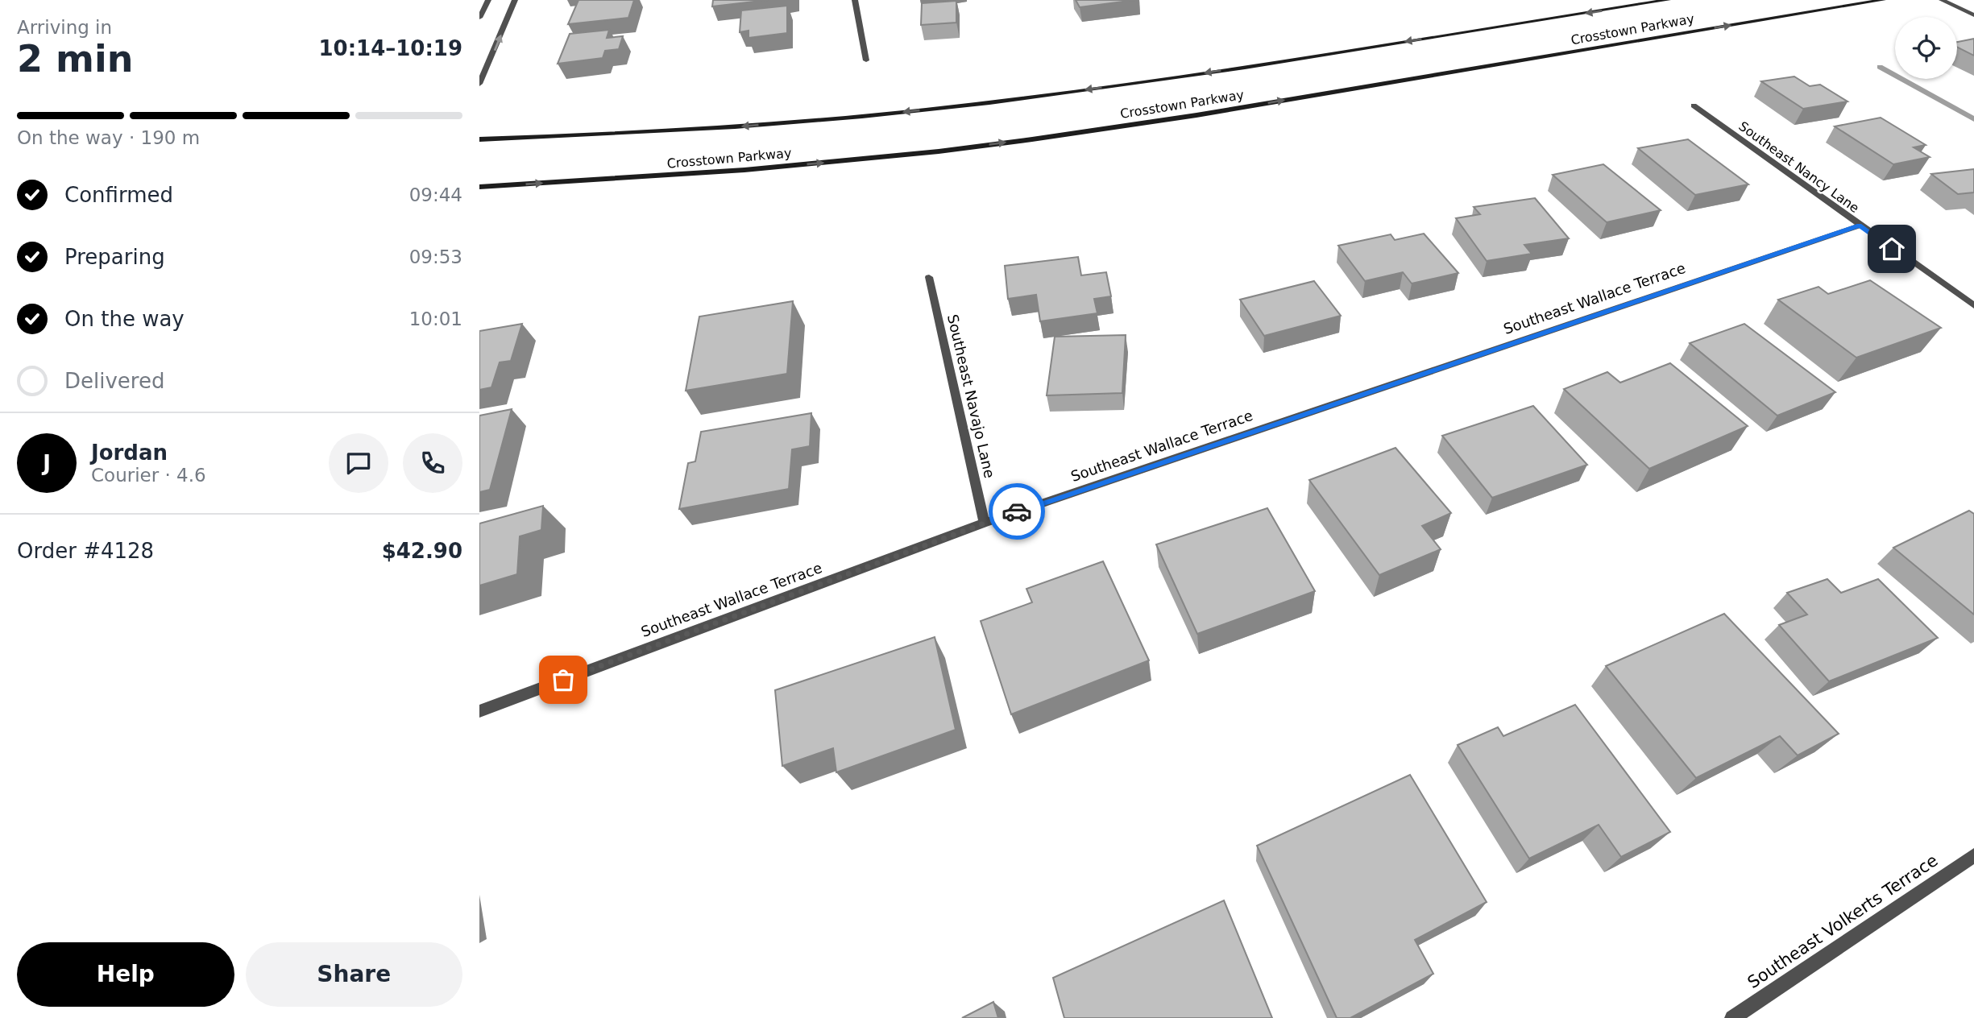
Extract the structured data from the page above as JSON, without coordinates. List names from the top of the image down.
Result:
{
  "streets": {
    "main road": ["Crosstown Parkway"],
    "street": [
      "Southeast Nancy Lane",
      "Southeast Wallace Terrace",
      "Southeast Navajo Lane",
      "Southeast Volkerts Terrace"
    ]
  },
  "crossings": [
    ["Southeast Nancy Lane", "Southeast Wallace Terrace"],
    ["Southeast Wallace Terrace", "Southeast Navajo Lane"]
  ],
  "page": {
    "heading": ["2 min", "Arriving in", "10:14–10:19"],
    "panel": [
      "Jordan",
      "Courier · 4.6",
      "Order #4128",
      "$42.90"
    ],
    "bar": "On the way · 190 m",
    "list": [
      ["Confirmed", "09:44"],
      ["Preparing", "09:53"],
      ["On the way", "10:01"],
      "Delivered"
    ],
    "round": "J",
    "buttons": ["Help", "Share"]
  }
}
